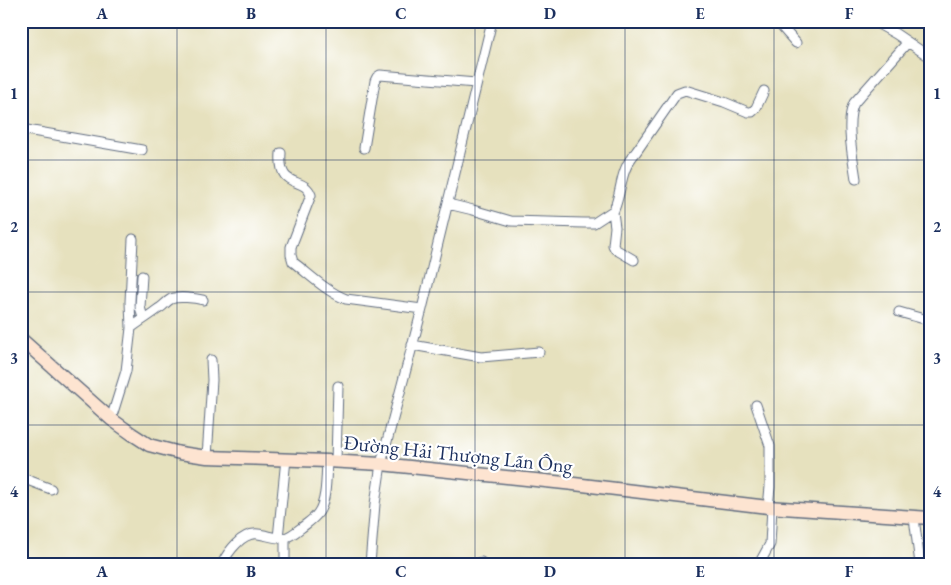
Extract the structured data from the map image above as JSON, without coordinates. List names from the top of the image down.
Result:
{
  "streets": {
    "street": ["Đường Hải Thượng Lãn Ông"]
  },
  "grid": {
    "columns": [
      "A",
      "B",
      "C",
      "D",
      "E",
      "F"
    ],
    "rows": [
      "1",
      "2",
      "3",
      "4"
    ]
  }
}
